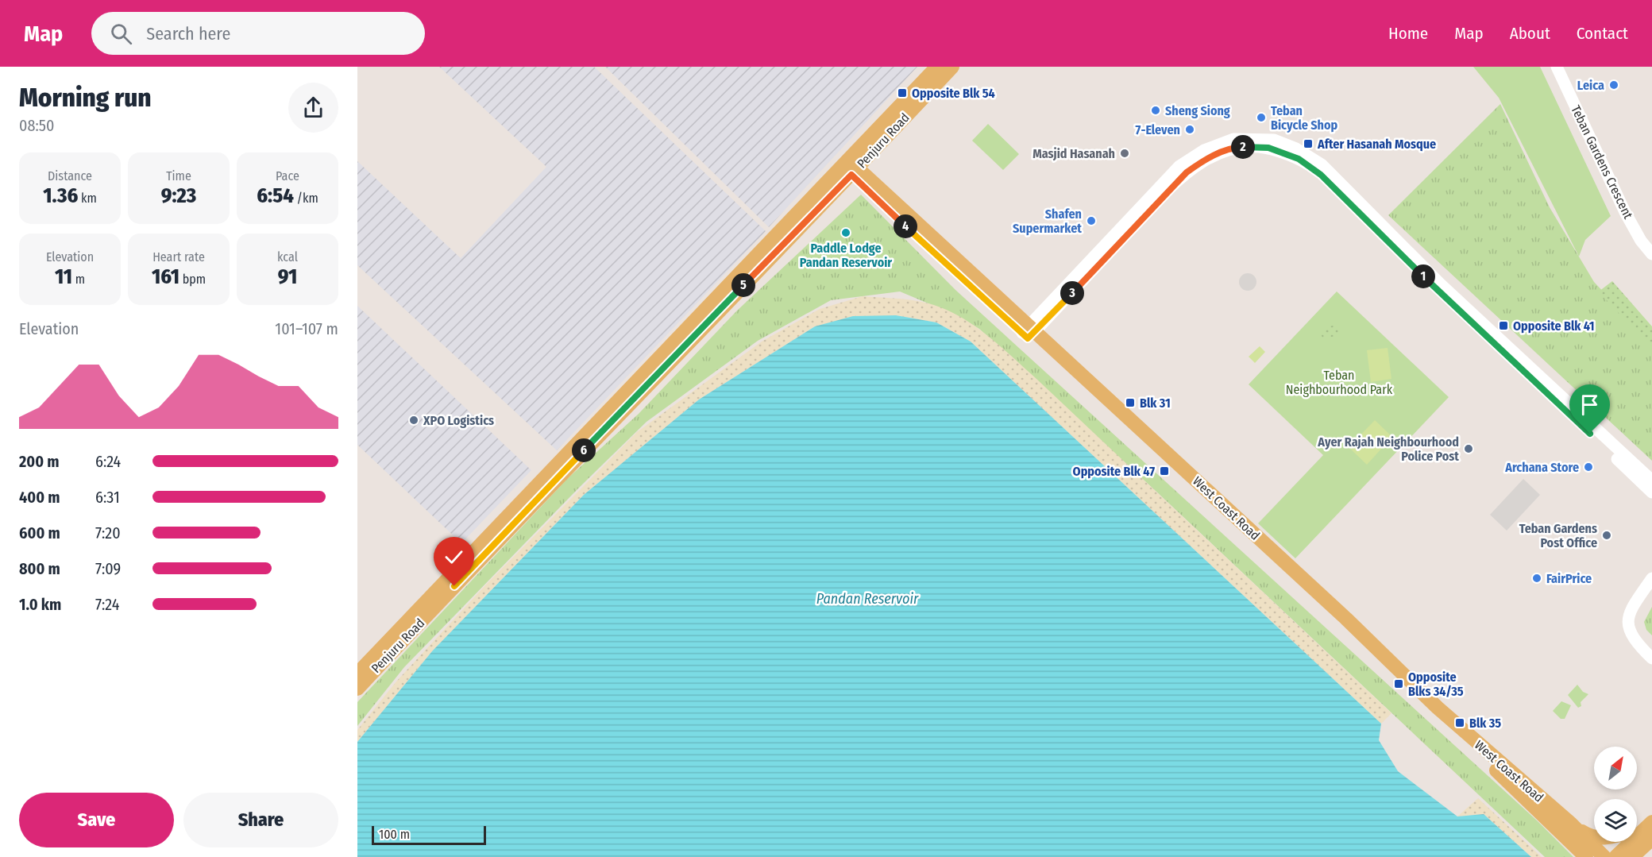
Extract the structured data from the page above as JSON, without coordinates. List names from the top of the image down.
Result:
{
  "streets": {
    "main road": ["Penjuru Road", "West Coast Road"],
    "street": ["Teban Gardens Crescent"]
  },
  "crossings": [
    ["Penjuru Road", "West Coast Road"]
  ],
  "water": ["Pandan Reservoir"],
  "parks": ["Teban Neighbourhood Park"],
  "places": {
    "other": [
      "Leica",
      "Sheng Siong",
      "Teban Bicycle Shop",
      "7-Eleven",
      "Masjid Hasanah",
      "Shafen Supermarket",
      "Paddle Lodge Pandan Reservoir",
      "XPO Logistics",
      "Ayer Rajah Neighbourhood Police Post",
      "Archana Store",
      "Teban Gardens Post Office",
      "FairPrice"
    ],
    "transit": [
      "Opposite Blk 54",
      "After Hasanah Mosque",
      "Opposite Blk 41",
      "Blk 31",
      "Opposite Blk 47",
      "Opposite Blks 34/35",
      "Blk 35"
    ]
  },
  "scale_bar": "100 m",
  "north": "top right",
  "page": {
    "header": "Map",
    "search": "Search here",
    "nav": [
      "Home",
      "Map",
      "About",
      "Contact"
    ],
    "heading": ["Morning run", "08:50"],
    "pins": [
      "2",
      "4",
      "1",
      "5",
      "3",
      "6"
    ],
    "stats": [
      ["Distance", "1.36 km"],
      ["Time", "9:23"],
      ["Pace", "6:54 /km"],
      ["Elevation", "11 m"],
      ["Heart rate", "161 bpm"],
      ["kcal", "91"]
    ],
    "chart": ["Elevation", "101–107 m"],
    "list": [
      {
        "name": "200 m",
        "note": "6:24"
      },
      {
        "name": "400 m",
        "note": "6:31"
      },
      {
        "name": "600 m",
        "note": "7:20"
      },
      {
        "name": "800 m",
        "note": "7:09"
      },
      {
        "name": "1.0 km",
        "note": "7:24"
      }
    ],
    "buttons": ["Save", "Share"],
    "scale": "100 m"
  }
}
